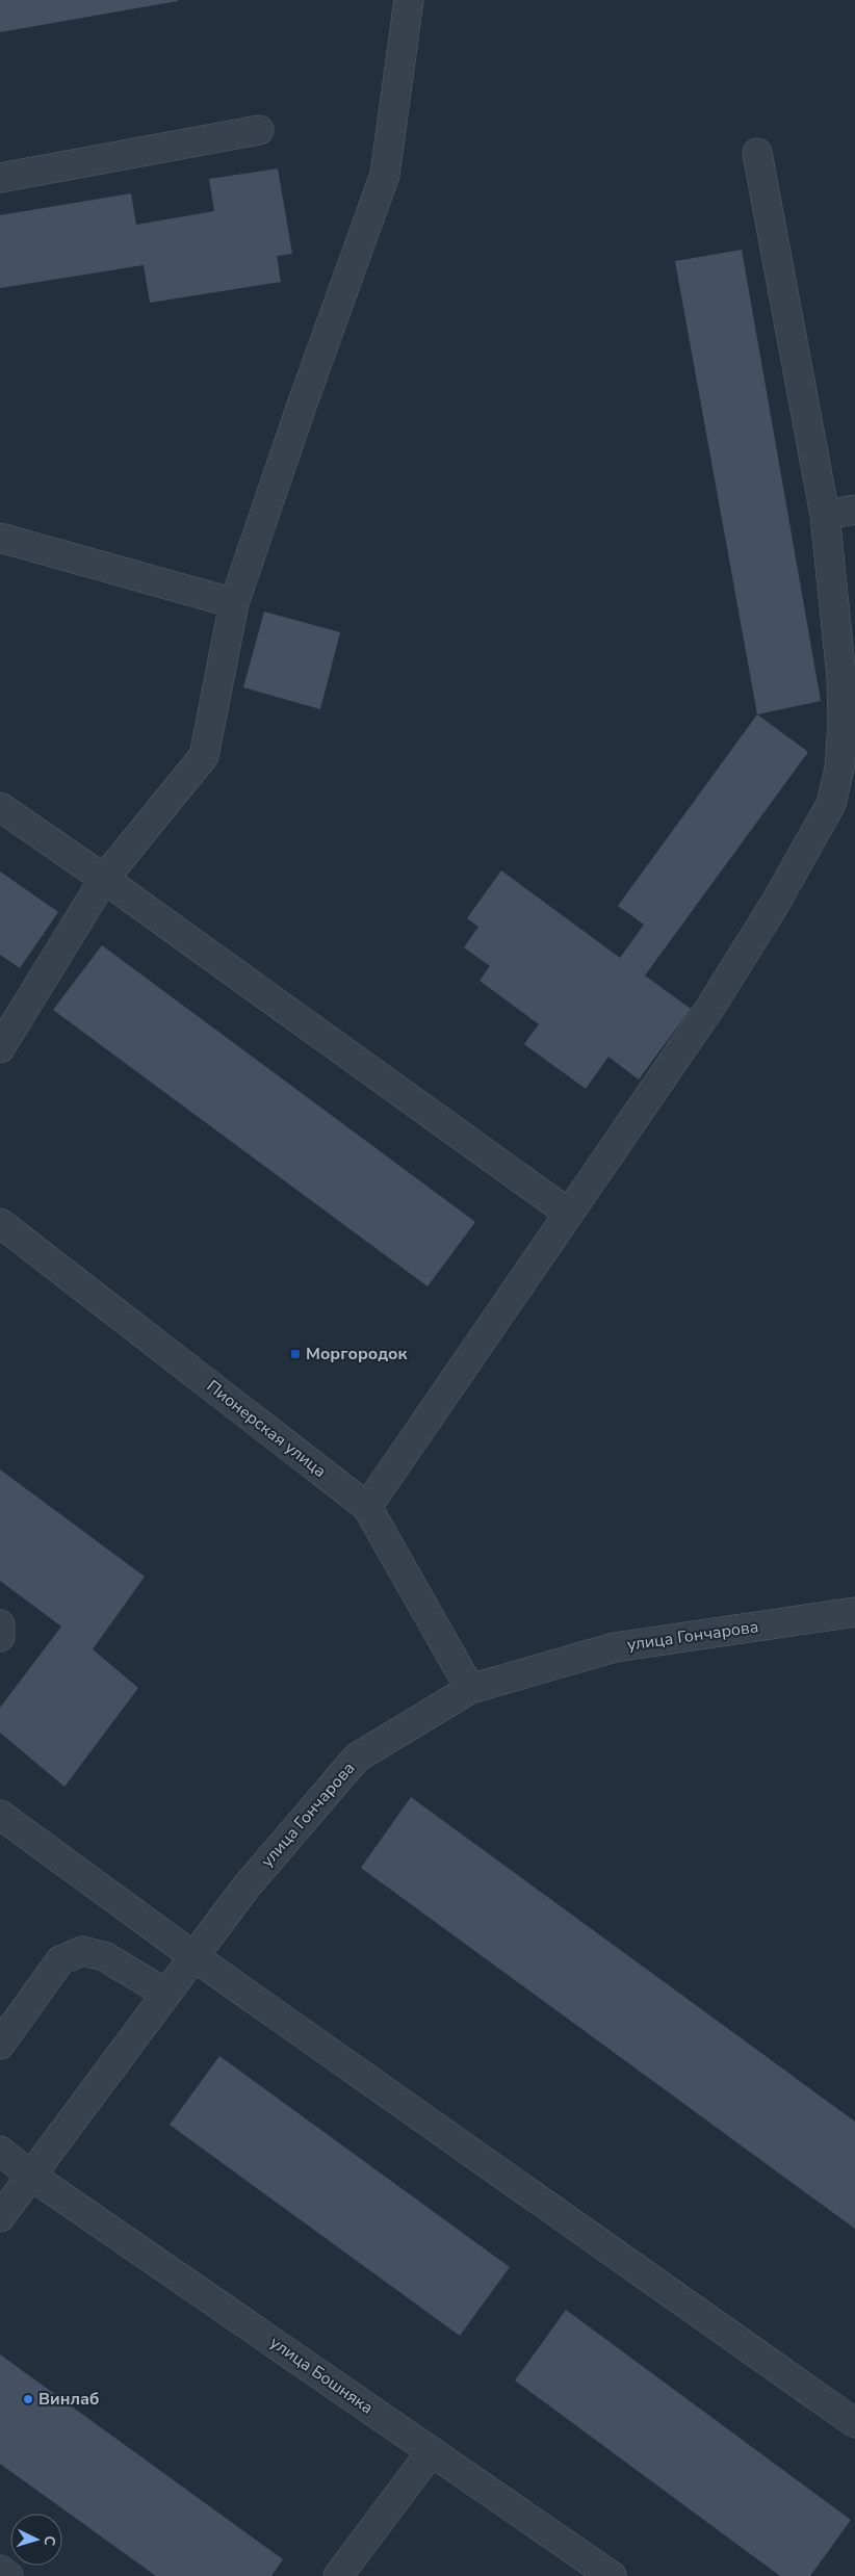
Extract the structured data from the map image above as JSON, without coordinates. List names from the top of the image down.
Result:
{
  "streets": {
    "street": ["Пионерская улица", "улица Гончарова", "улица Бошняка"]
  },
  "crossings": [
    ["Пионерская улица", "улица Гончарова"],
    ["улица Гончарова", "улица Бошняка"]
  ],
  "places": {
    "transit": ["Моргородок"],
    "other": ["Винлаб"]
  },
  "north": "right"
}
